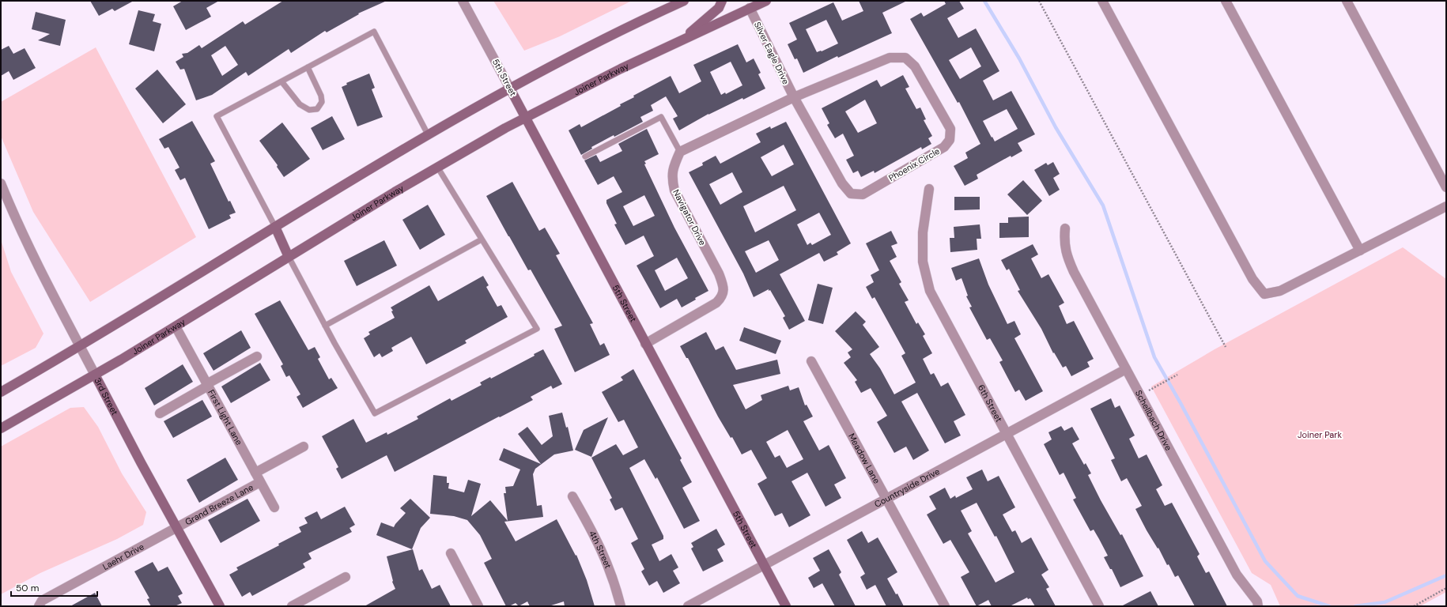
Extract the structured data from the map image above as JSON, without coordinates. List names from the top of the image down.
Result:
{
  "streets": {
    "main road": ["5th Street", "Joiner Parkway", "3rd Street"],
    "street": [
      "Silver Eagle Drive",
      "Phoenix Circle",
      "Navigator Drive",
      "6th Street",
      "First Light Lane",
      "Schellbach Drive",
      "Meadow Lane",
      "Countryside Drive",
      "Grand Breeze Lane",
      "4th Street",
      "Laehr Drive"
    ]
  },
  "crossings": [
    ["Silver Eagle Drive", "Joiner Parkway"],
    ["Silver Eagle Drive", "Phoenix Circle"],
    ["5th Street", "Joiner Parkway"],
    ["5th Street", "Navigator Drive"],
    ["5th Street", "Countryside Drive"],
    ["Joiner Parkway", "3rd Street"],
    ["Joiner Parkway", "First Light Lane"],
    ["3rd Street", "Grand Breeze Lane"],
    ["3rd Street", "Laehr Drive"],
    ["6th Street", "Countryside Drive"],
    ["First Light Lane", "Grand Breeze Lane"],
    ["Schellbach Drive", "Countryside Drive"],
    ["Meadow Lane", "Countryside Drive"],
    ["Grand Breeze Lane", "Laehr Drive"]
  ],
  "parks": ["Joiner Park"],
  "scale_bar": "50 m"
}
